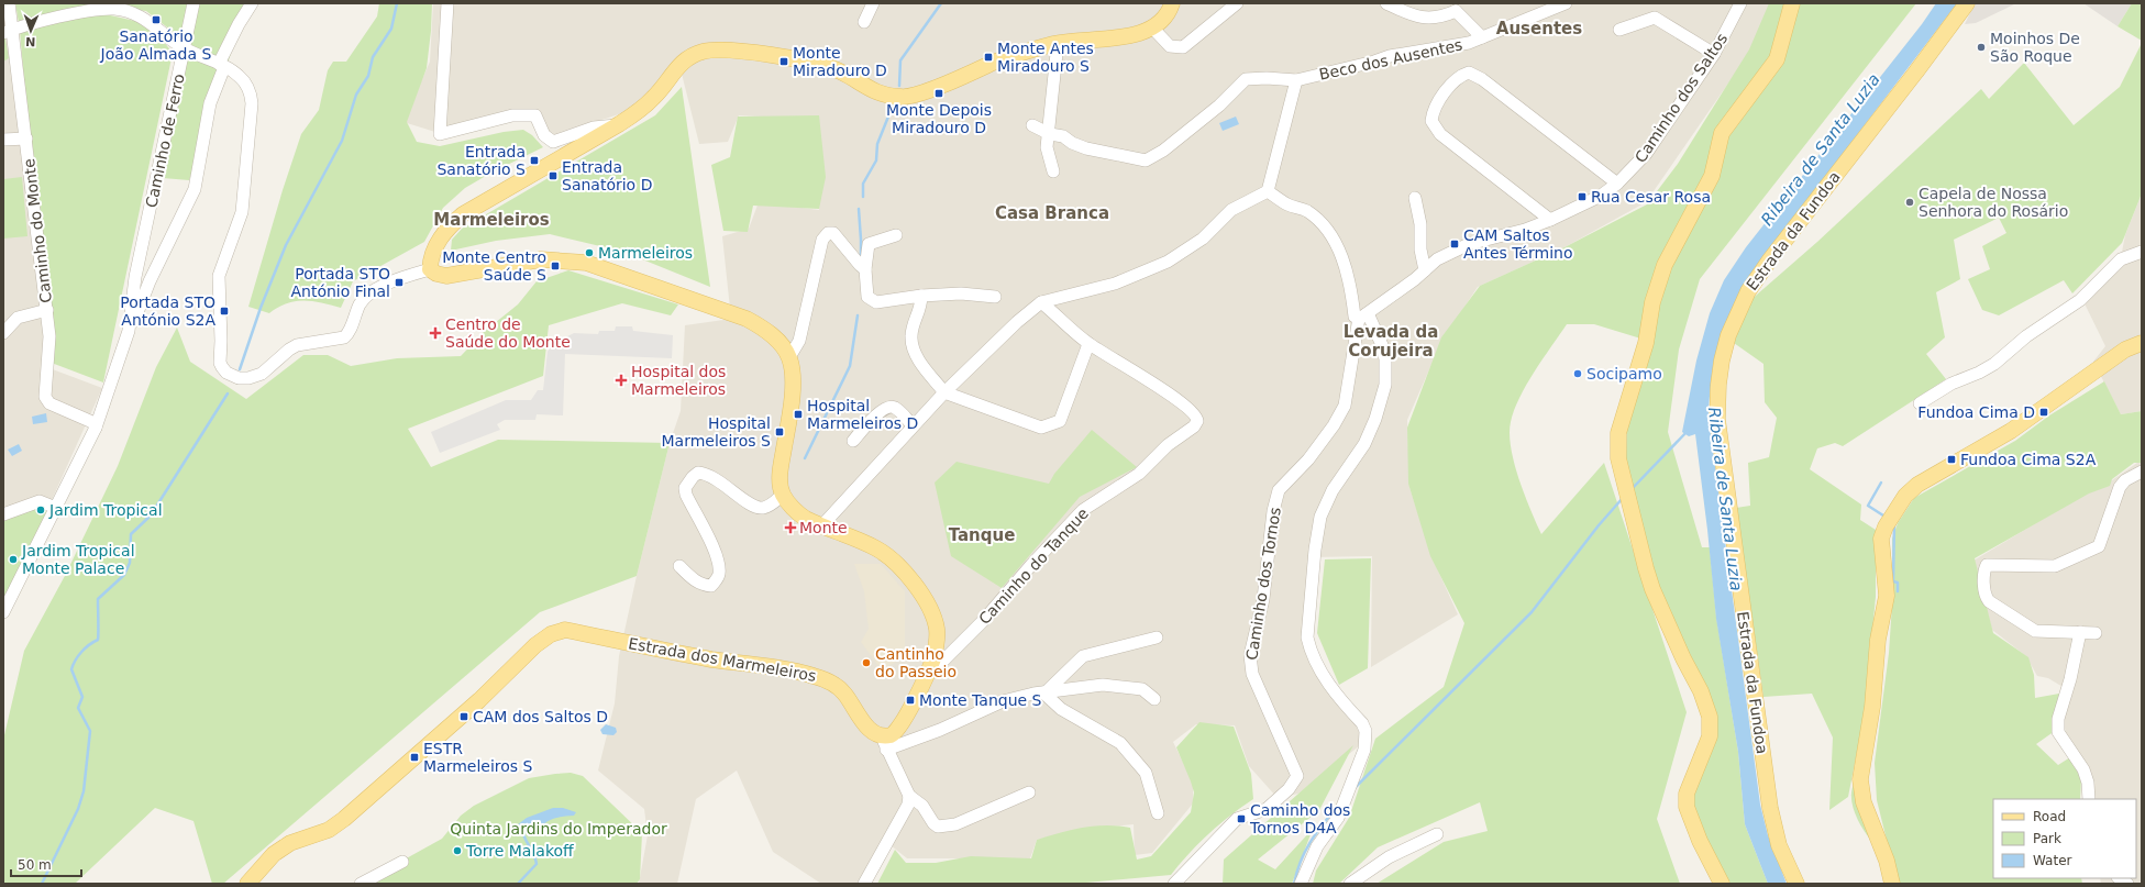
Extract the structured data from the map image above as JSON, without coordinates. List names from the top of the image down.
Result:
{
  "streets": {
    "main road": ["Estrada da Fundoa", "Estrada dos Marmeleiros"],
    "street": [
      "Beco dos Ausentes",
      "Caminho dos Saltos",
      "Caminho de Ferro",
      "Caminho do Monte",
      "Caminho do Tanque",
      "Caminho dos Tornos"
    ]
  },
  "crossings": [
    ["Caminho dos Saltos", "Caminho dos Tornos"],
    ["Caminho de Ferro", "Caminho do Monte"]
  ],
  "districts": [
    "Ausentes",
    "Casa Branca",
    "Marmeleiros",
    "Levada da Corujeira",
    "Tanque"
  ],
  "water": ["Ribeira de Santa Luzia"],
  "parks": ["Quinta Jardins do Imperador"],
  "places": {
    "transit": [
      "Sanatório João Almada S",
      "Monte Antes Miradouro S",
      "Monte Miradouro D",
      "Monte Depois Miradouro D",
      "Entrada Sanatório S",
      "Entrada Sanatório D",
      "Rua Cesar Rosa",
      "CAM Saltos Antes Término",
      "Monte Centro Saúde S",
      "Portada STO António Final",
      "Portada STO António S2A",
      "Fundoa Cima D",
      "Hospital Marmeleiros D",
      "Hospital Marmeleiros S",
      "Fundoa Cima S2A",
      "Monte Tanque S",
      "CAM dos Saltos D",
      "ESTR Marmeleiros S",
      "Caminho dos Tornos D4A"
    ],
    "other": [
      "Moinhos De São Roque",
      "Capela de Nossa Senhora do Rosário",
      "Marmeleiros",
      "Socipamo",
      "Jardim Tropical",
      "Jardim Tropical Monte Palace",
      "Cantinho do Passeio",
      "Torre Malakoff"
    ],
    "health": ["Centro de Saúde do Monte", "Hospital dos Marmeleiros", "Monte"]
  },
  "legend": ["Road", "Park", "Water"],
  "scale_bar": "50 m",
  "north": "bottom"
}
